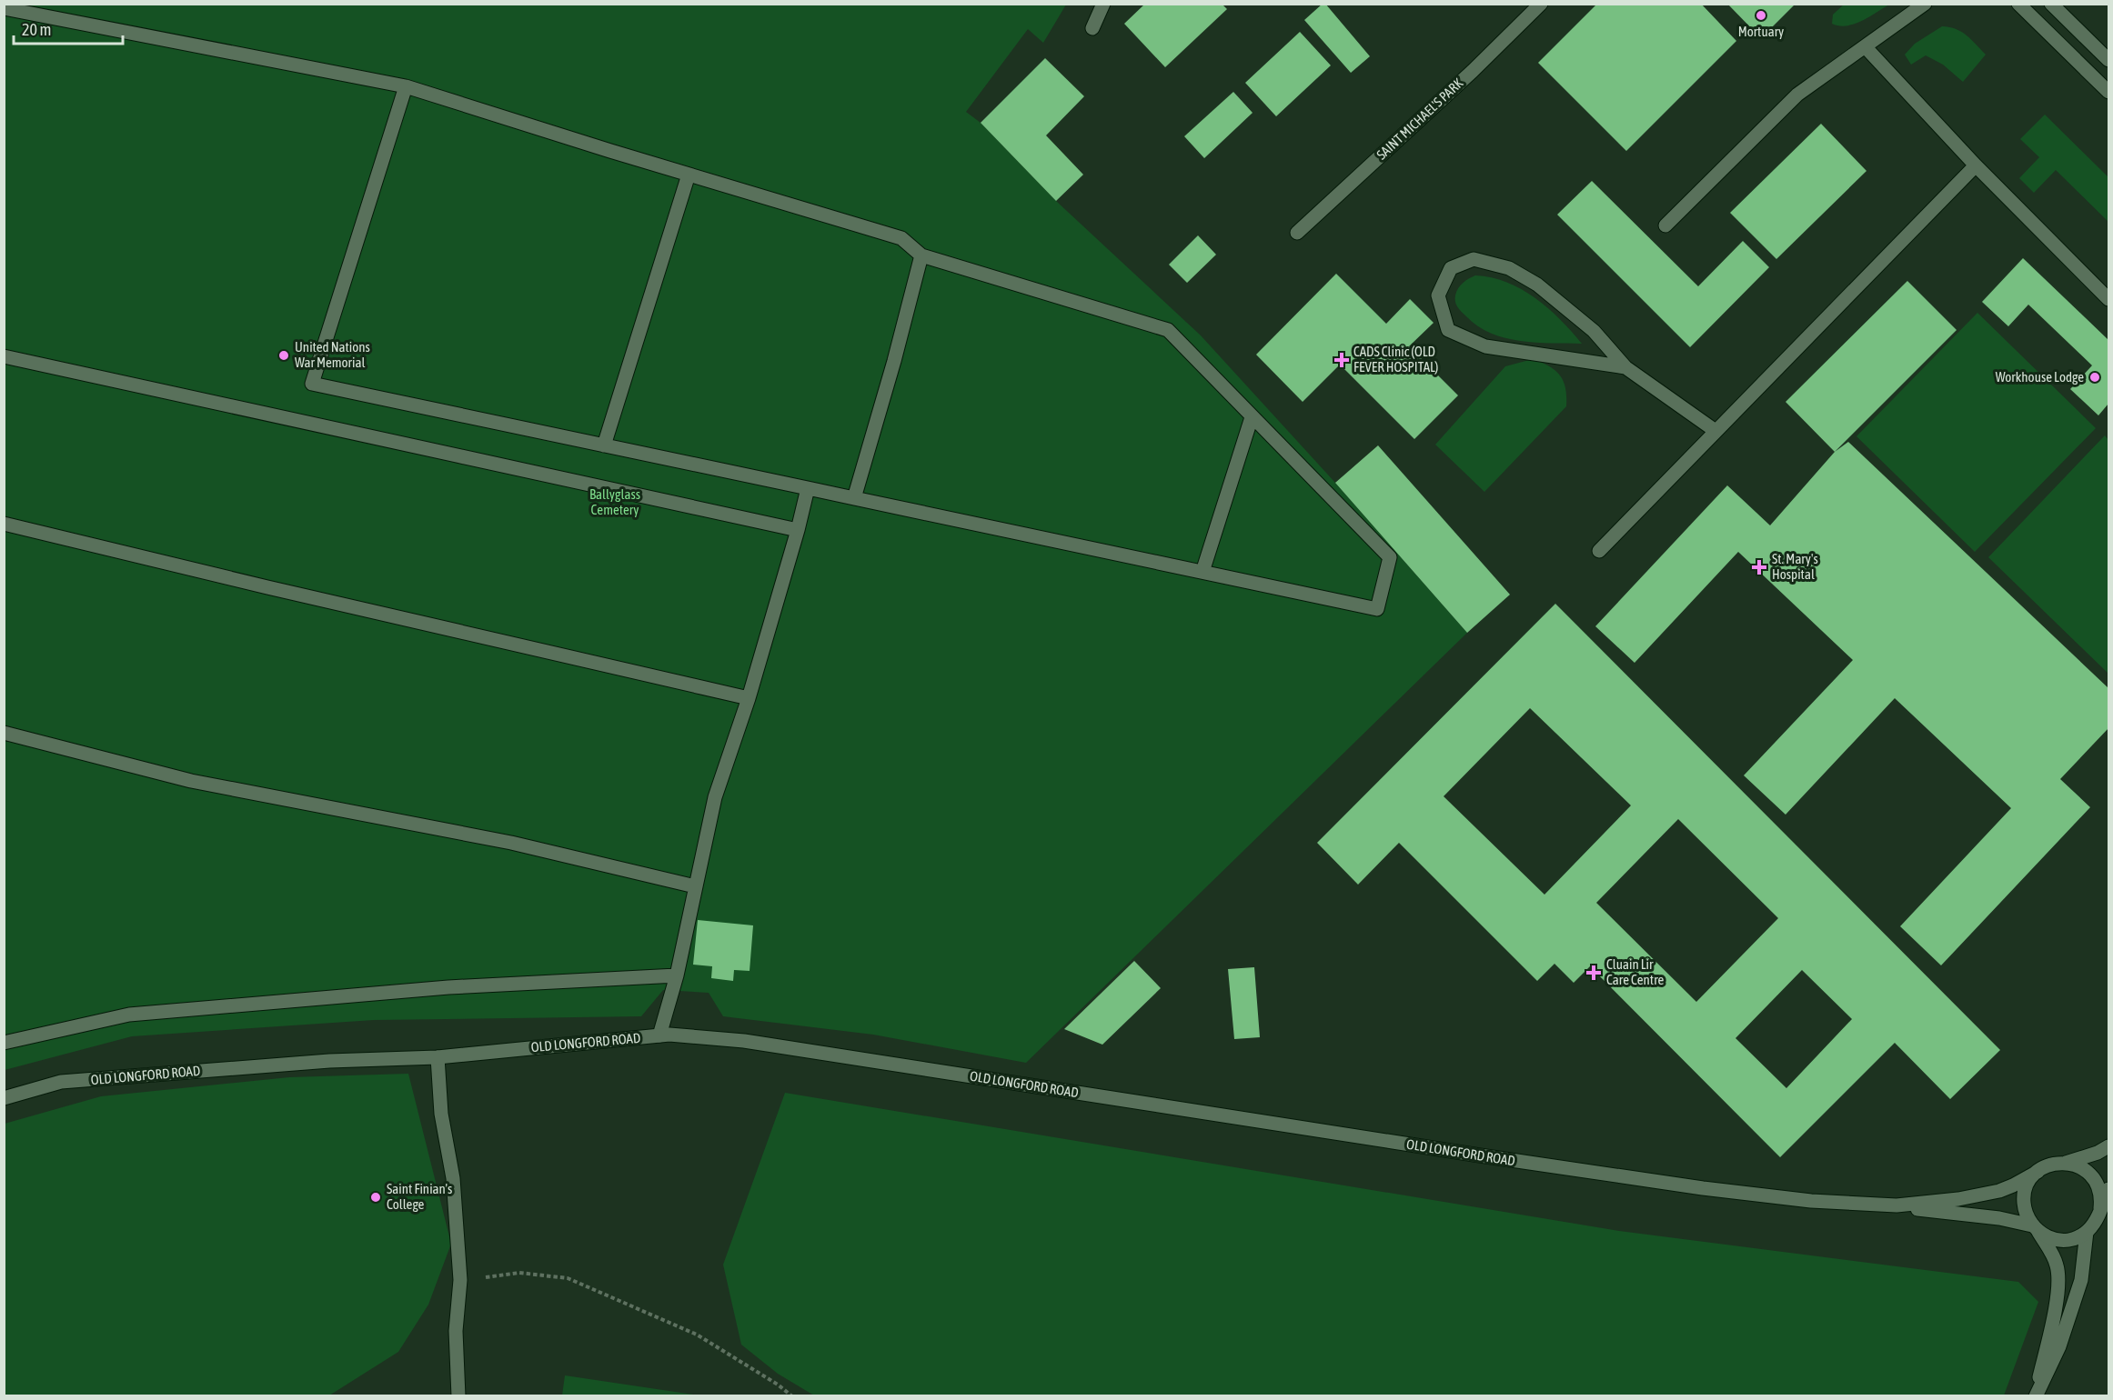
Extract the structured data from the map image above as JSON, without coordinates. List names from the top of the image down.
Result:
{
  "streets": {
    "street": ["SAINT MICHAEL'S PARK", "OLD LONGFORD ROAD"]
  },
  "parks": ["Ballyglass Cemetery"],
  "places": {
    "other": [
      "Mortuary",
      "United Nations War Memorial",
      "Workhouse Lodge",
      "Saint Finian's College"
    ],
    "health": ["CADS Clinic (OLD FEVER HOSPITAL)", "St. Mary's Hospital", "Cluain Lir Care Centre"]
  },
  "scale_bar": "20 m"
}
